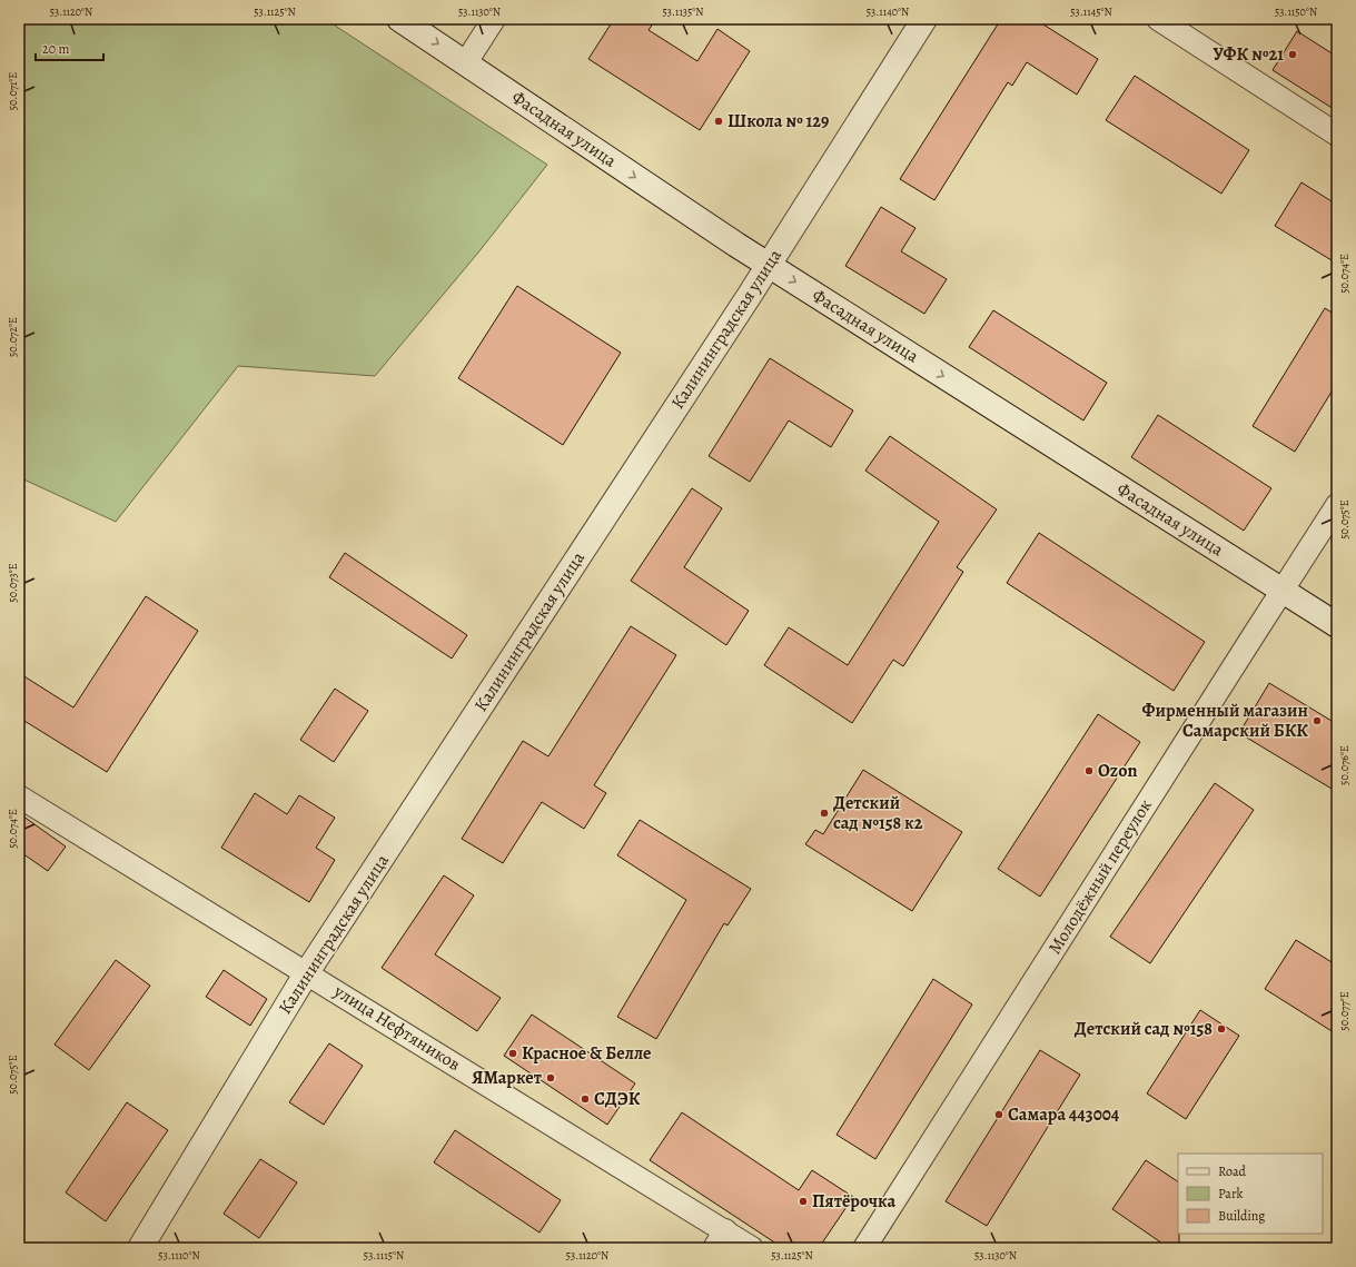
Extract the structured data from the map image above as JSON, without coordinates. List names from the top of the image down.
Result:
{
  "streets": {
    "street": [
      "Фасадная улица",
      "Калининградская улица",
      "Молодёжный переулок",
      "улица Нефтяников"
    ]
  },
  "crossings": [
    ["Фасадная улица", "Калининградская улица"],
    ["Фасадная улица", "Молодёжный переулок"],
    ["Калининградская улица", "улица Нефтяников"]
  ],
  "one_way": ["Фасадная улица"],
  "places": [
    "УФК №21",
    "Школа № 129",
    "Фирменный магазин Самарский БКК",
    "Ozon",
    "Детский сад №158 к2",
    "Детский сад №158",
    "Красное & Белле",
    "ЯМаркет",
    "СДЭК",
    "Самара 443004",
    "Пятёрочка"
  ],
  "legend": ["Road", "Park", "Building"],
  "scale_bar": "20 m",
  "coordinates": [
    "53.1120°N",
    "53.1125°N",
    "53.1130°N",
    "53.1135°N",
    "53.1140°N",
    "53.1145°N",
    "53.1150°N",
    "50.071°E",
    "50.074°E",
    "50.072°E",
    "50.075°E",
    "50.073°E",
    "50.076°E",
    "50.077°E",
    "53.1110°N",
    "53.1115°N"
  ]
}
